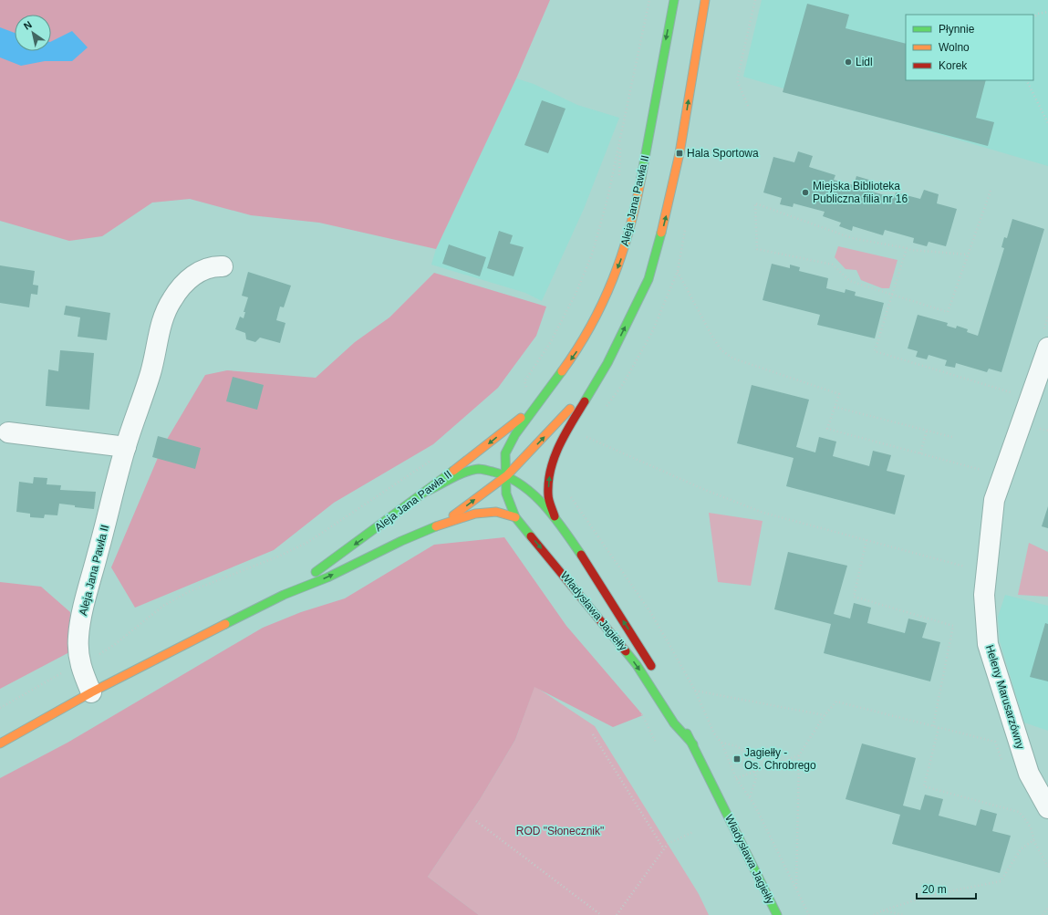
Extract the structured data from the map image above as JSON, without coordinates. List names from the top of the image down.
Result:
{
  "streets": {
    "street": ["Aleja Jana Pawła II", "Władysława Jagiełły", "Heleny Marusarzówny"]
  },
  "crossings": [
    ["Aleja Jana Pawła II", "Władysława Jagiełły"]
  ],
  "parks": ["ROD \"Słonecznik\""],
  "places": {
    "other": ["Lidl", "Miejska Biblioteka Publiczna filia nr 16"],
    "transit": ["Hala Sportowa", "Jagiełły - Os. Chrobrego"]
  },
  "legend": ["Płynnie", "Wolno", "Korek"],
  "scale_bar": "20 m",
  "north": "top left"
}
